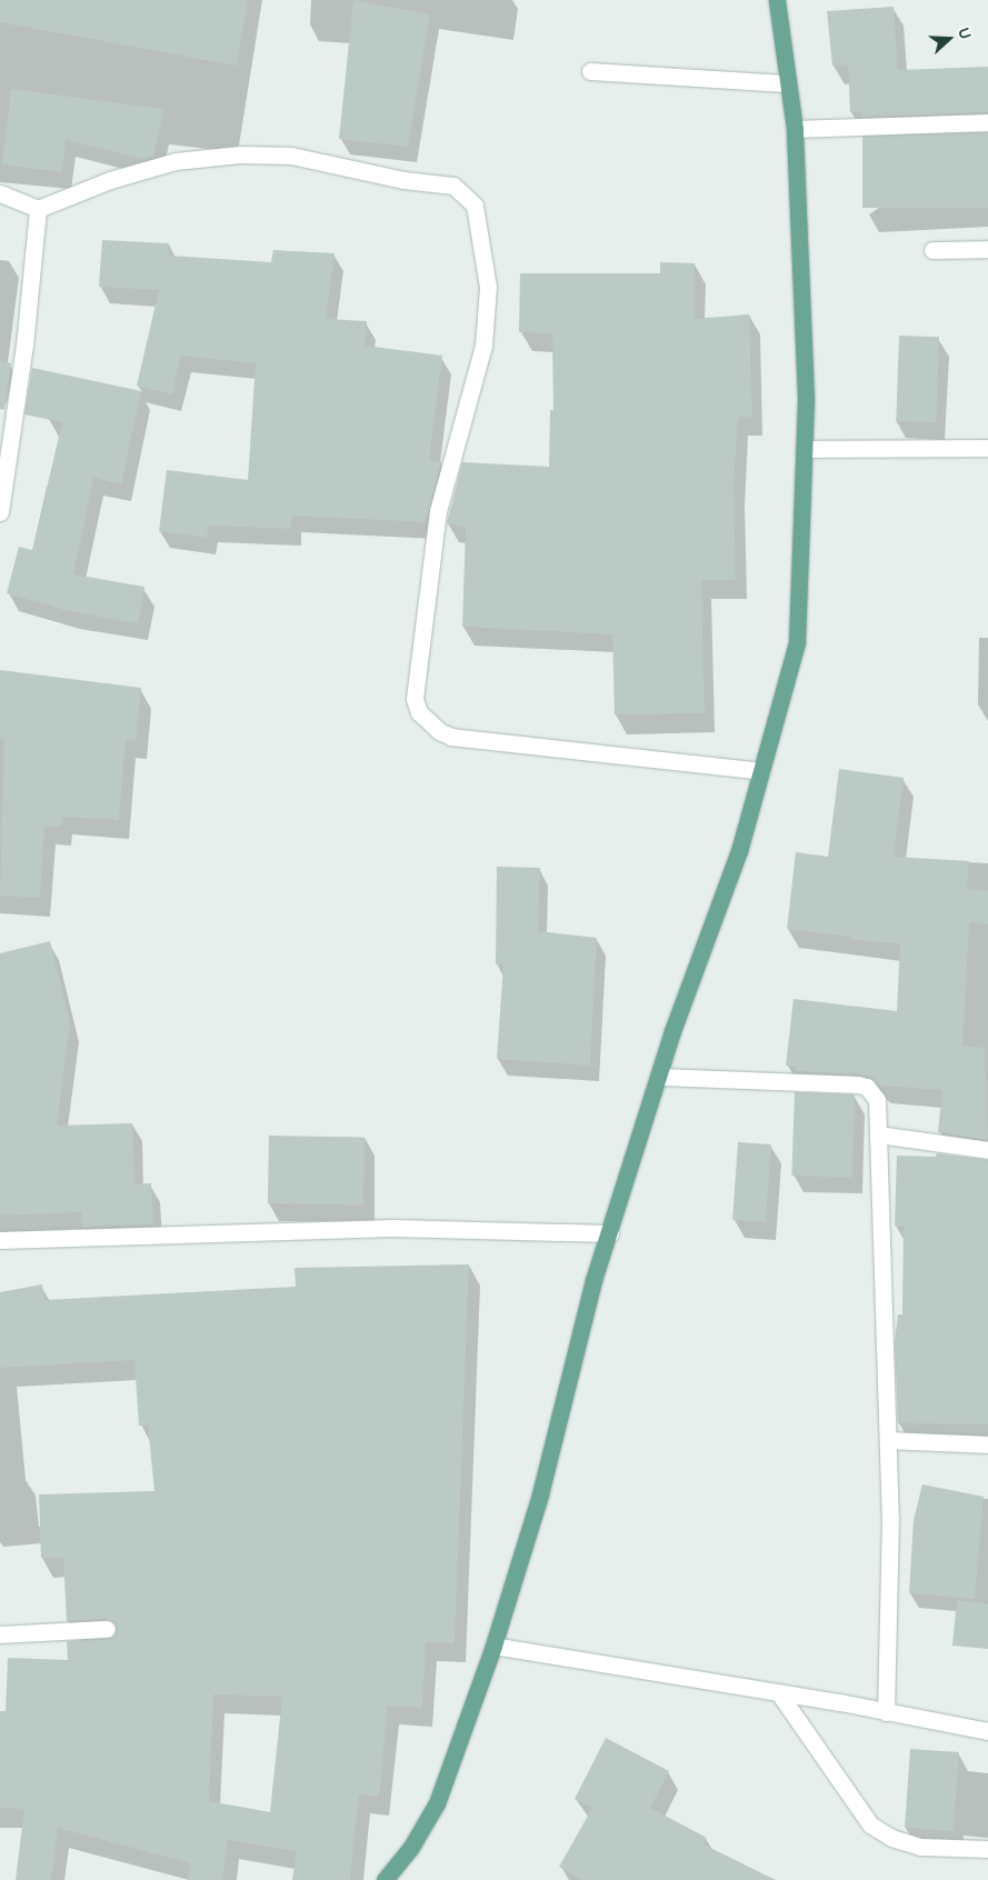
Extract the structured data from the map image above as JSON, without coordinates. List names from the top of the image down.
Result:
{
  "north": "right"
}
